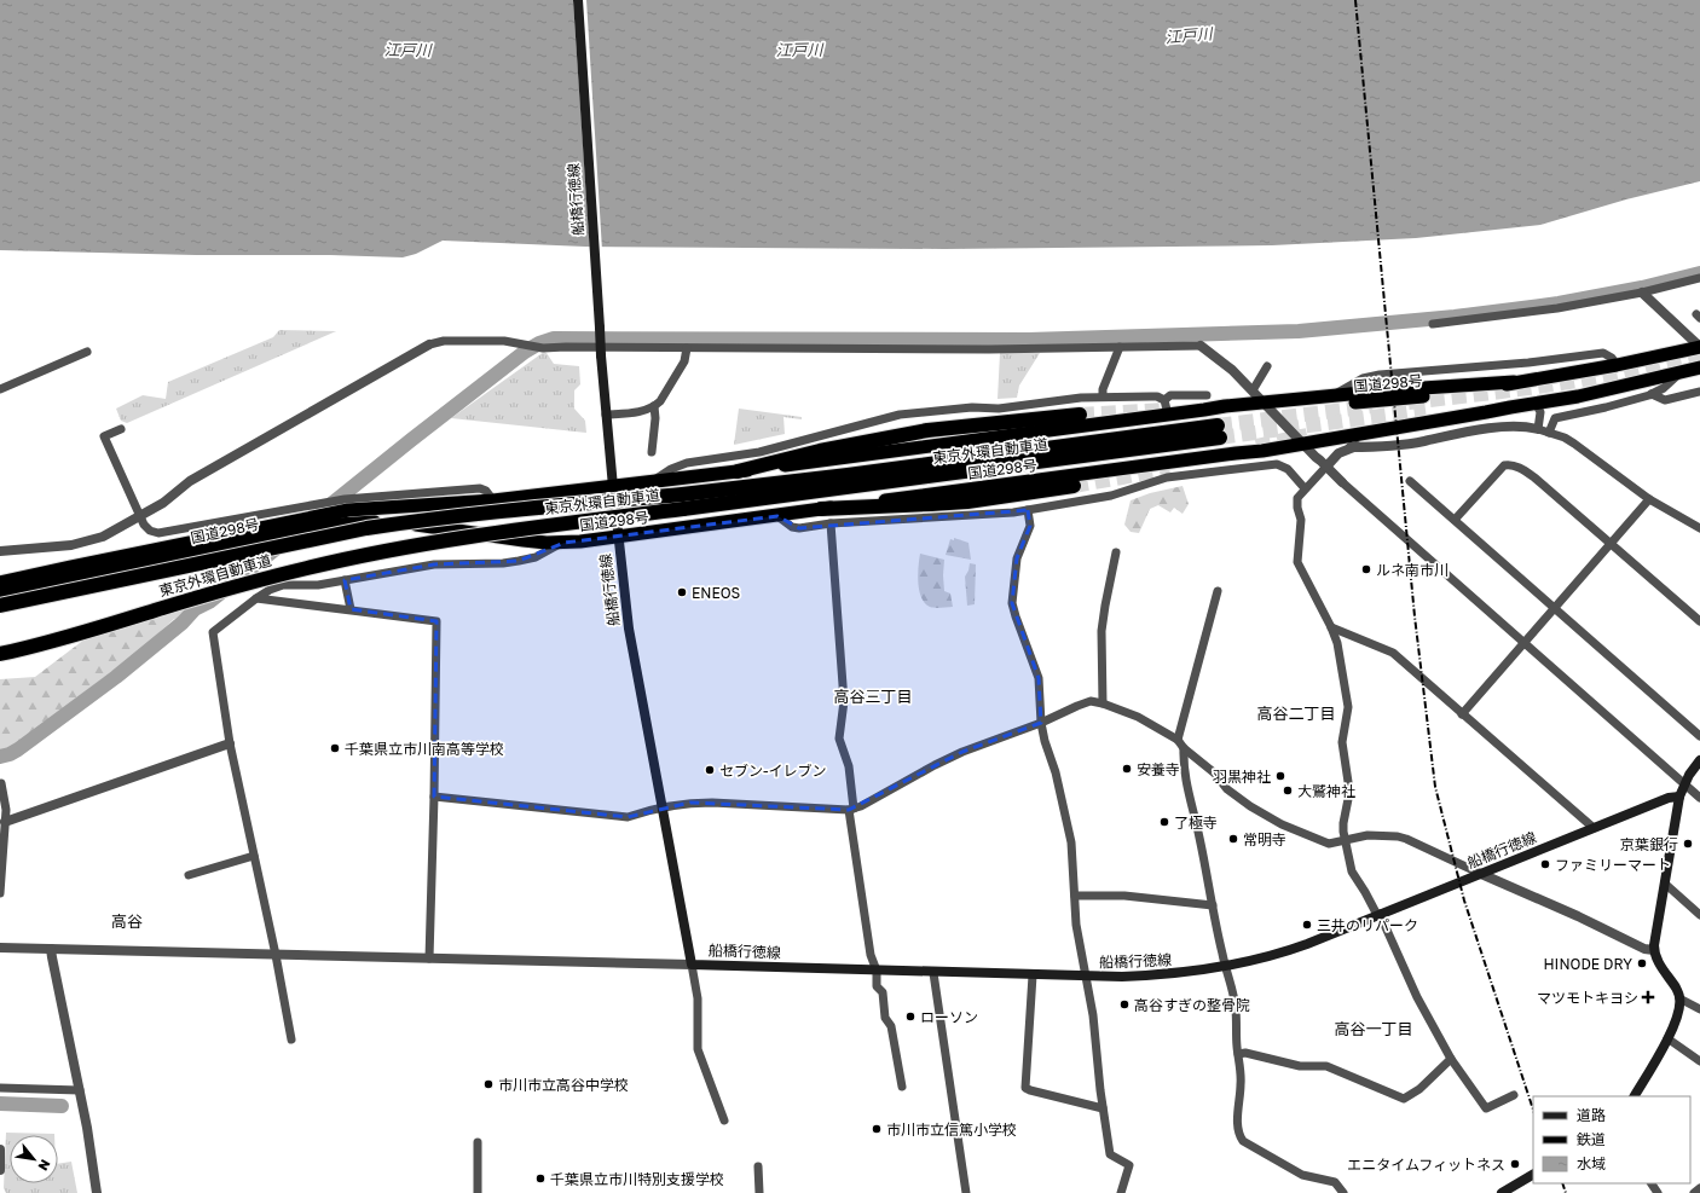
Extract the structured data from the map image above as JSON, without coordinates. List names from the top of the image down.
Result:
{
  "streets": {
    "highway": ["国道298号", "東京外環自動車道"],
    "main road": ["船橋行徳線"]
  },
  "crossings": [
    ["船橋行徳線", "国道298号"]
  ],
  "districts": [
    "高谷三丁目",
    "高谷二丁目",
    "高谷",
    "高谷一丁目"
  ],
  "water": ["江戸川"],
  "places": {
    "other": [
      "ルネ南市川",
      "ENEOS",
      "千葉県立市川南高等学校",
      "安養寺",
      "セブン-イレブン",
      "羽黒神社",
      "大鷲神社",
      "了極寺",
      "常明寺",
      "京葉銀行",
      "ファミリーマート",
      "三井のリパーク",
      "HINODE DRY",
      "高谷すぎの整骨院",
      "ローソン",
      "市川市立高谷中学校",
      "市川市立信篤小学校",
      "エニタイムフィットネス",
      "千葉県立市川特別支援学校"
    ],
    "health": ["マツモトキヨシ"]
  },
  "legend": ["道路", "鉄道", "水域"],
  "north": "bottom right"
}
